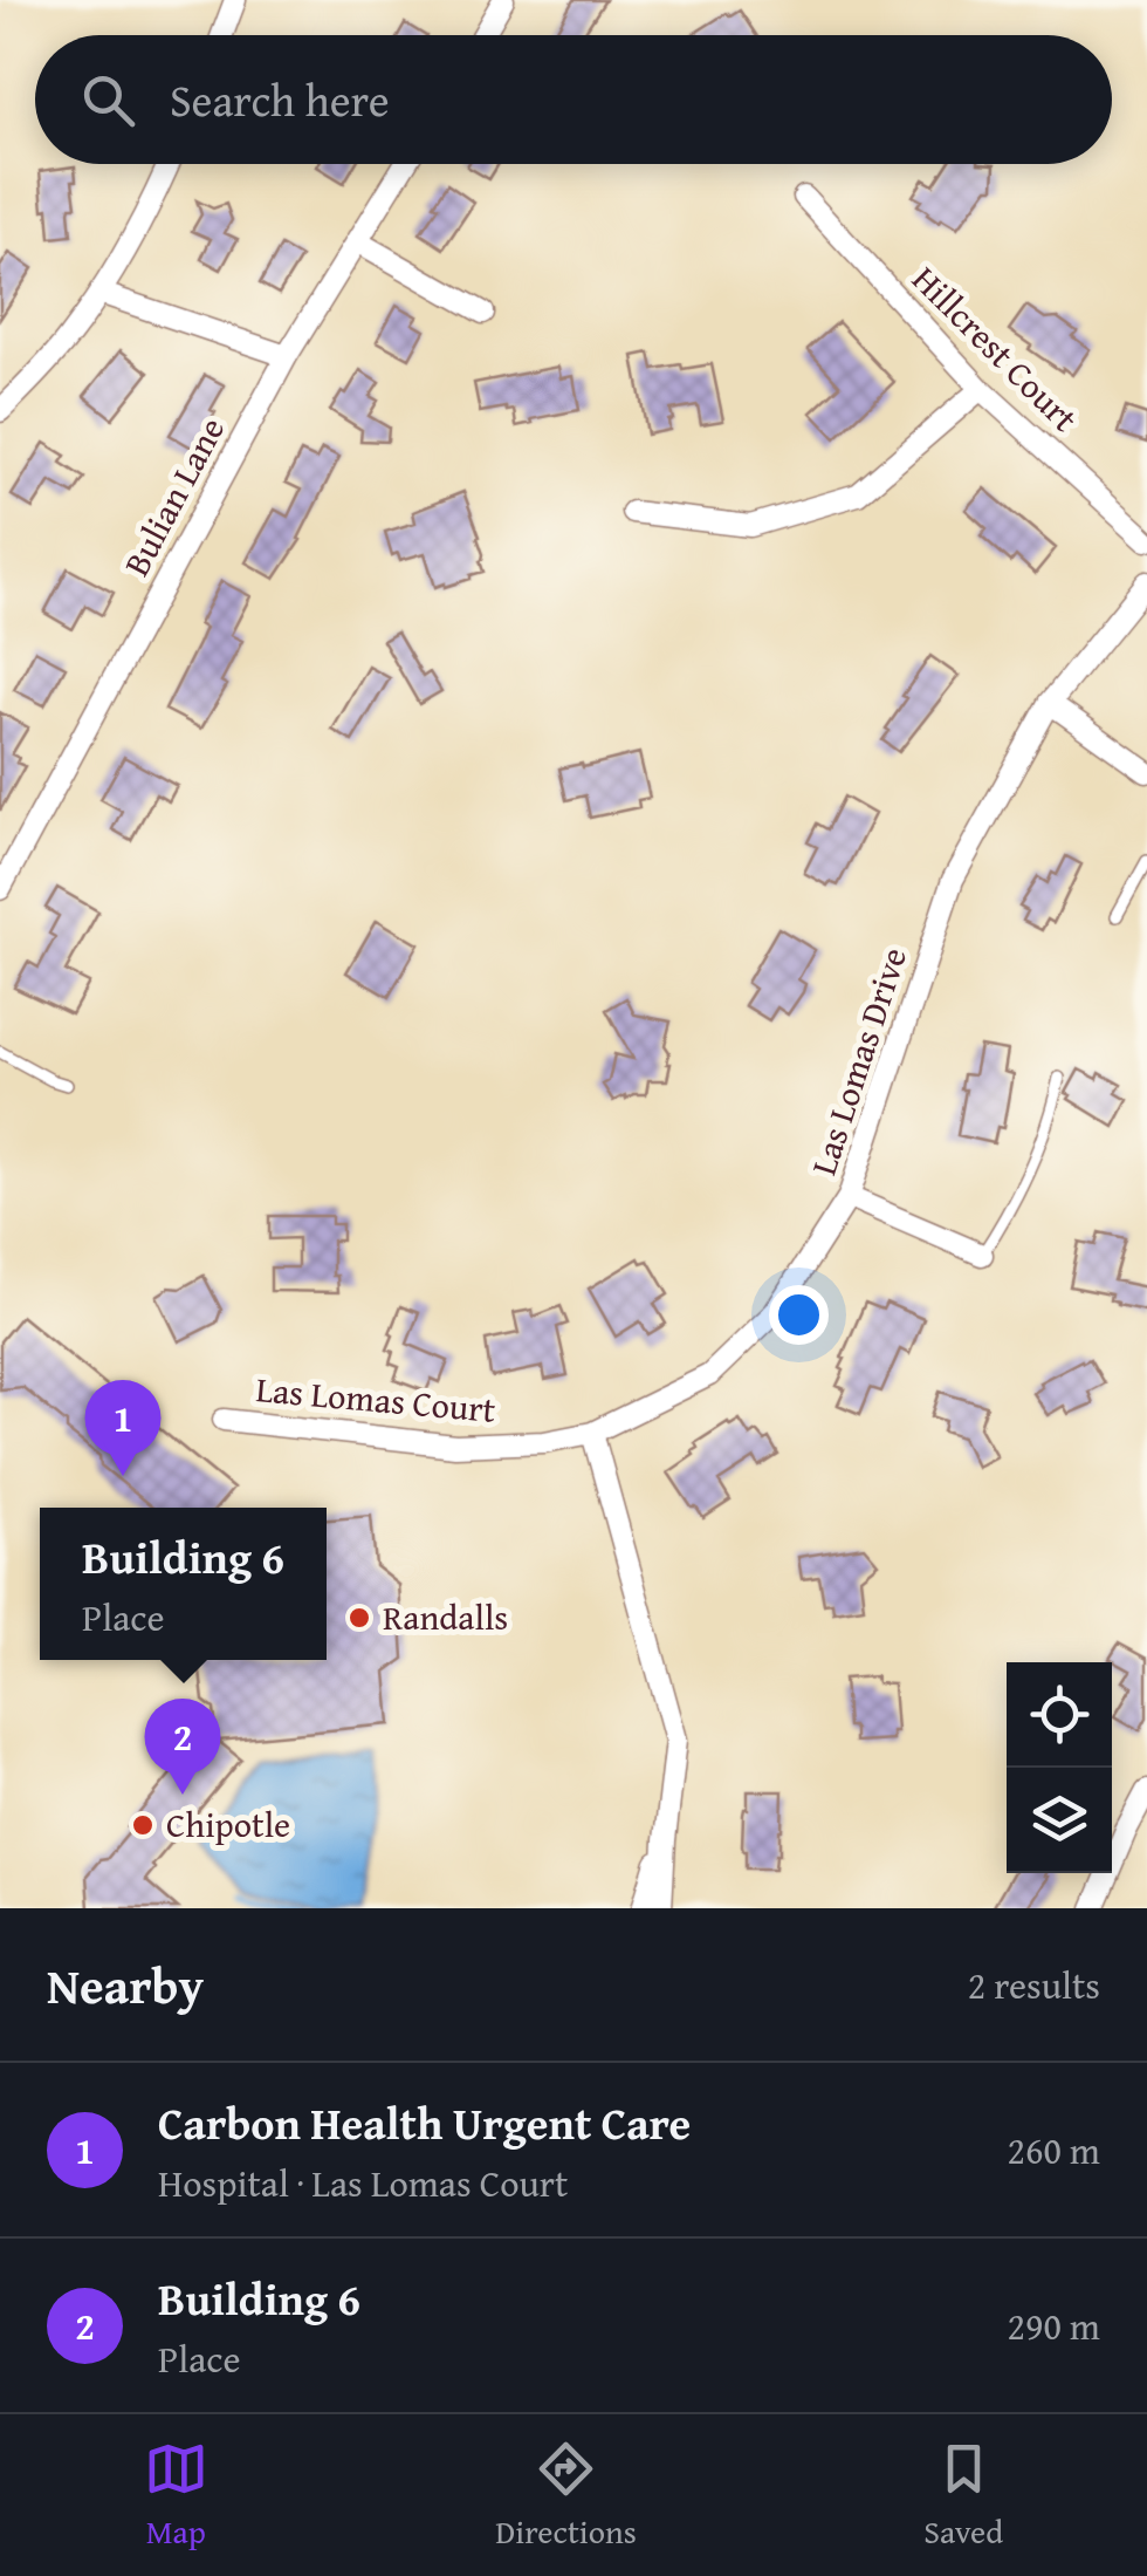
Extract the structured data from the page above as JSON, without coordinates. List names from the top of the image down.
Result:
{
  "streets": {
    "street": [
      "Hillcrest Court",
      "Bulian Lane",
      "Las Lomas Drive",
      "Las Lomas Court"
    ]
  },
  "crossings": [
    ["Las Lomas Drive", "Las Lomas Court"]
  ],
  "places": ["Randalls", "Chipotle"],
  "page": {
    "search": "Search here",
    "pins": ["1", "2"],
    "popup": ["Building 6", "Place"],
    "heading": ["Nearby", "2 results"],
    "list": [
      {
        "mark": "1",
        "name": "Carbon Health Urgent Care",
        "note": "Hospital · Las Lomas Court",
        "value": "260 m"
      },
      {
        "mark": "2",
        "name": "Building 6",
        "note": "Place",
        "value": "290 m"
      }
    ],
    "nav": ["Map", "Directions", "Saved"]
  }
}
